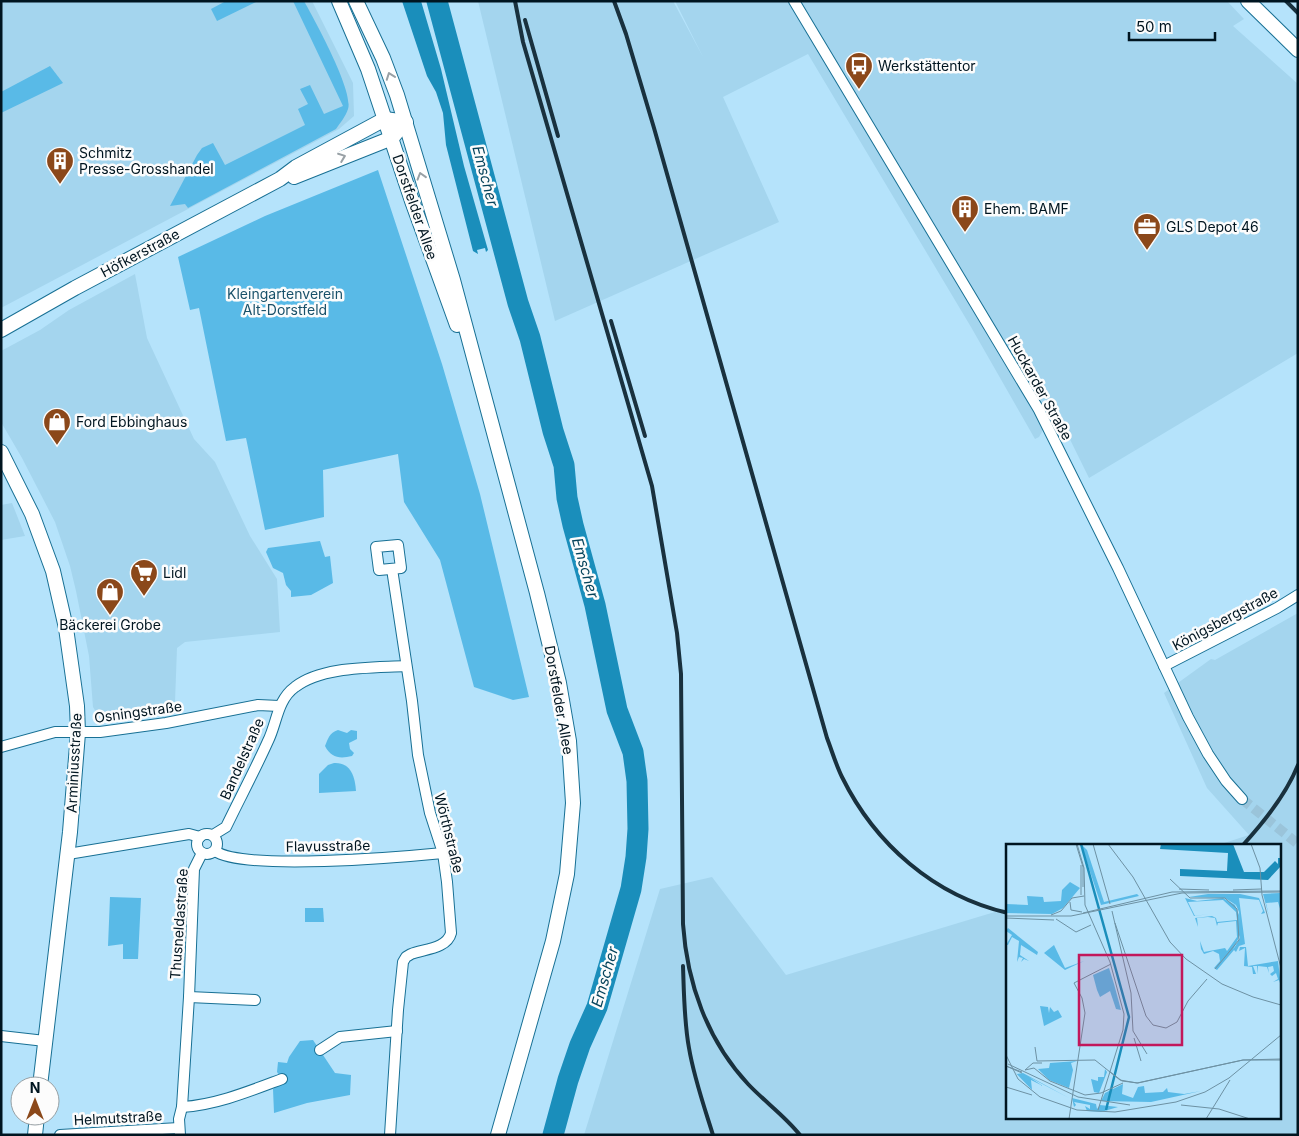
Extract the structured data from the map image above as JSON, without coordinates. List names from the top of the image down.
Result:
{
  "streets": {
    "main road": ["Dorstfelder Allee", "Höfkerstraße", "Arminiusstraße"],
    "street": [
      "Huckarder Straße",
      "Königsbergstraße",
      "Osningstraße",
      "Bandelstraße",
      "Wörthstraße",
      "Flavusstraße",
      "Thusneldastraße",
      "Helmutstraße"
    ]
  },
  "crossings": [
    ["Dorstfelder Allee", "Höfkerstraße"],
    ["Huckarder Straße", "Königsbergstraße"],
    ["Osningstraße", "Bandelstraße"],
    ["Osningstraße", "Arminiusstraße"],
    ["Bandelstraße", "Wörthstraße"],
    ["Bandelstraße", "Flavusstraße"],
    ["Bandelstraße", "Thusneldastraße"],
    ["Wörthstraße", "Flavusstraße"],
    ["Flavusstraße", "Thusneldastraße"],
    ["Thusneldastraße", "Helmutstraße"]
  ],
  "water": ["Emscher"],
  "parks": ["Kleingartenverein Alt-Dorstfeld"],
  "places": {
    "bus stop": ["Werkstättentor"],
    "building": ["Schmitz Presse-Grosshandel", "Ehem. BAMF"],
    "office": ["GLS Depot 46"],
    "shop": ["Ford Ebbinghaus", "Bäckerei Grobe"],
    "supermarket": ["Lidl"]
  },
  "scale_bar": "50 m",
  "north": "top"
}
